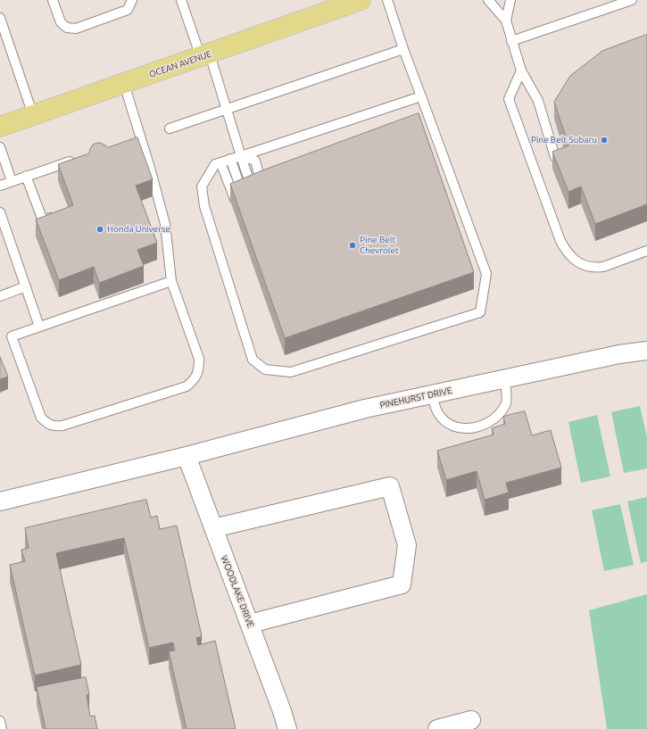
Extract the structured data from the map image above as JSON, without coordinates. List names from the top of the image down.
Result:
{
  "streets": {
    "main road": ["OCEAN AVENUE"],
    "street": ["PINEHURST DRIVE", "WOODLAKE DRIVE"]
  },
  "crossings": [
    ["PINEHURST DRIVE", "WOODLAKE DRIVE"]
  ],
  "places": ["Pine Belt Subaru", "Honda Universe", "Pine Belt Chevrolet"]
}
